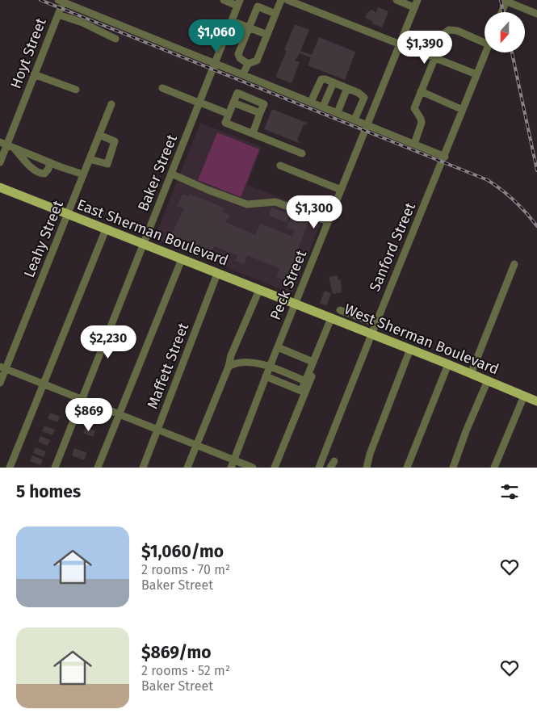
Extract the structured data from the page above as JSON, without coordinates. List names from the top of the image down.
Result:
{
  "streets": {
    "main road": ["East Sherman Boulevard", "West Sherman Boulevard"],
    "street": [
      "Hoyt Street",
      "Baker Street",
      "Leahy Street",
      "Sanford Street",
      "Peck Street",
      "Maffett Street"
    ]
  },
  "crossings": [
    ["Baker Street", "East Sherman Boulevard"],
    ["East Sherman Boulevard", "Leahy Street"],
    ["East Sherman Boulevard", "Peck Street"],
    ["East Sherman Boulevard", "West Sherman Boulevard"],
    ["East Sherman Boulevard", "Maffett Street"],
    ["Sanford Street", "West Sherman Boulevard"],
    ["Peck Street", "West Sherman Boulevard"]
  ],
  "north": "bottom",
  "page": {
    "price": [
      "$1,060",
      "$1,390",
      "$1,300",
      "$2,230",
      "$869"
    ],
    "heading": "5 homes",
    "list": [
      {
        "name": "$1,060/mo",
        "note": "2 rooms · 70 m² · Baker Street"
      },
      {
        "name": "$869/mo",
        "note": "2 rooms · 52 m² · Baker Street"
      }
    ]
  }
}
